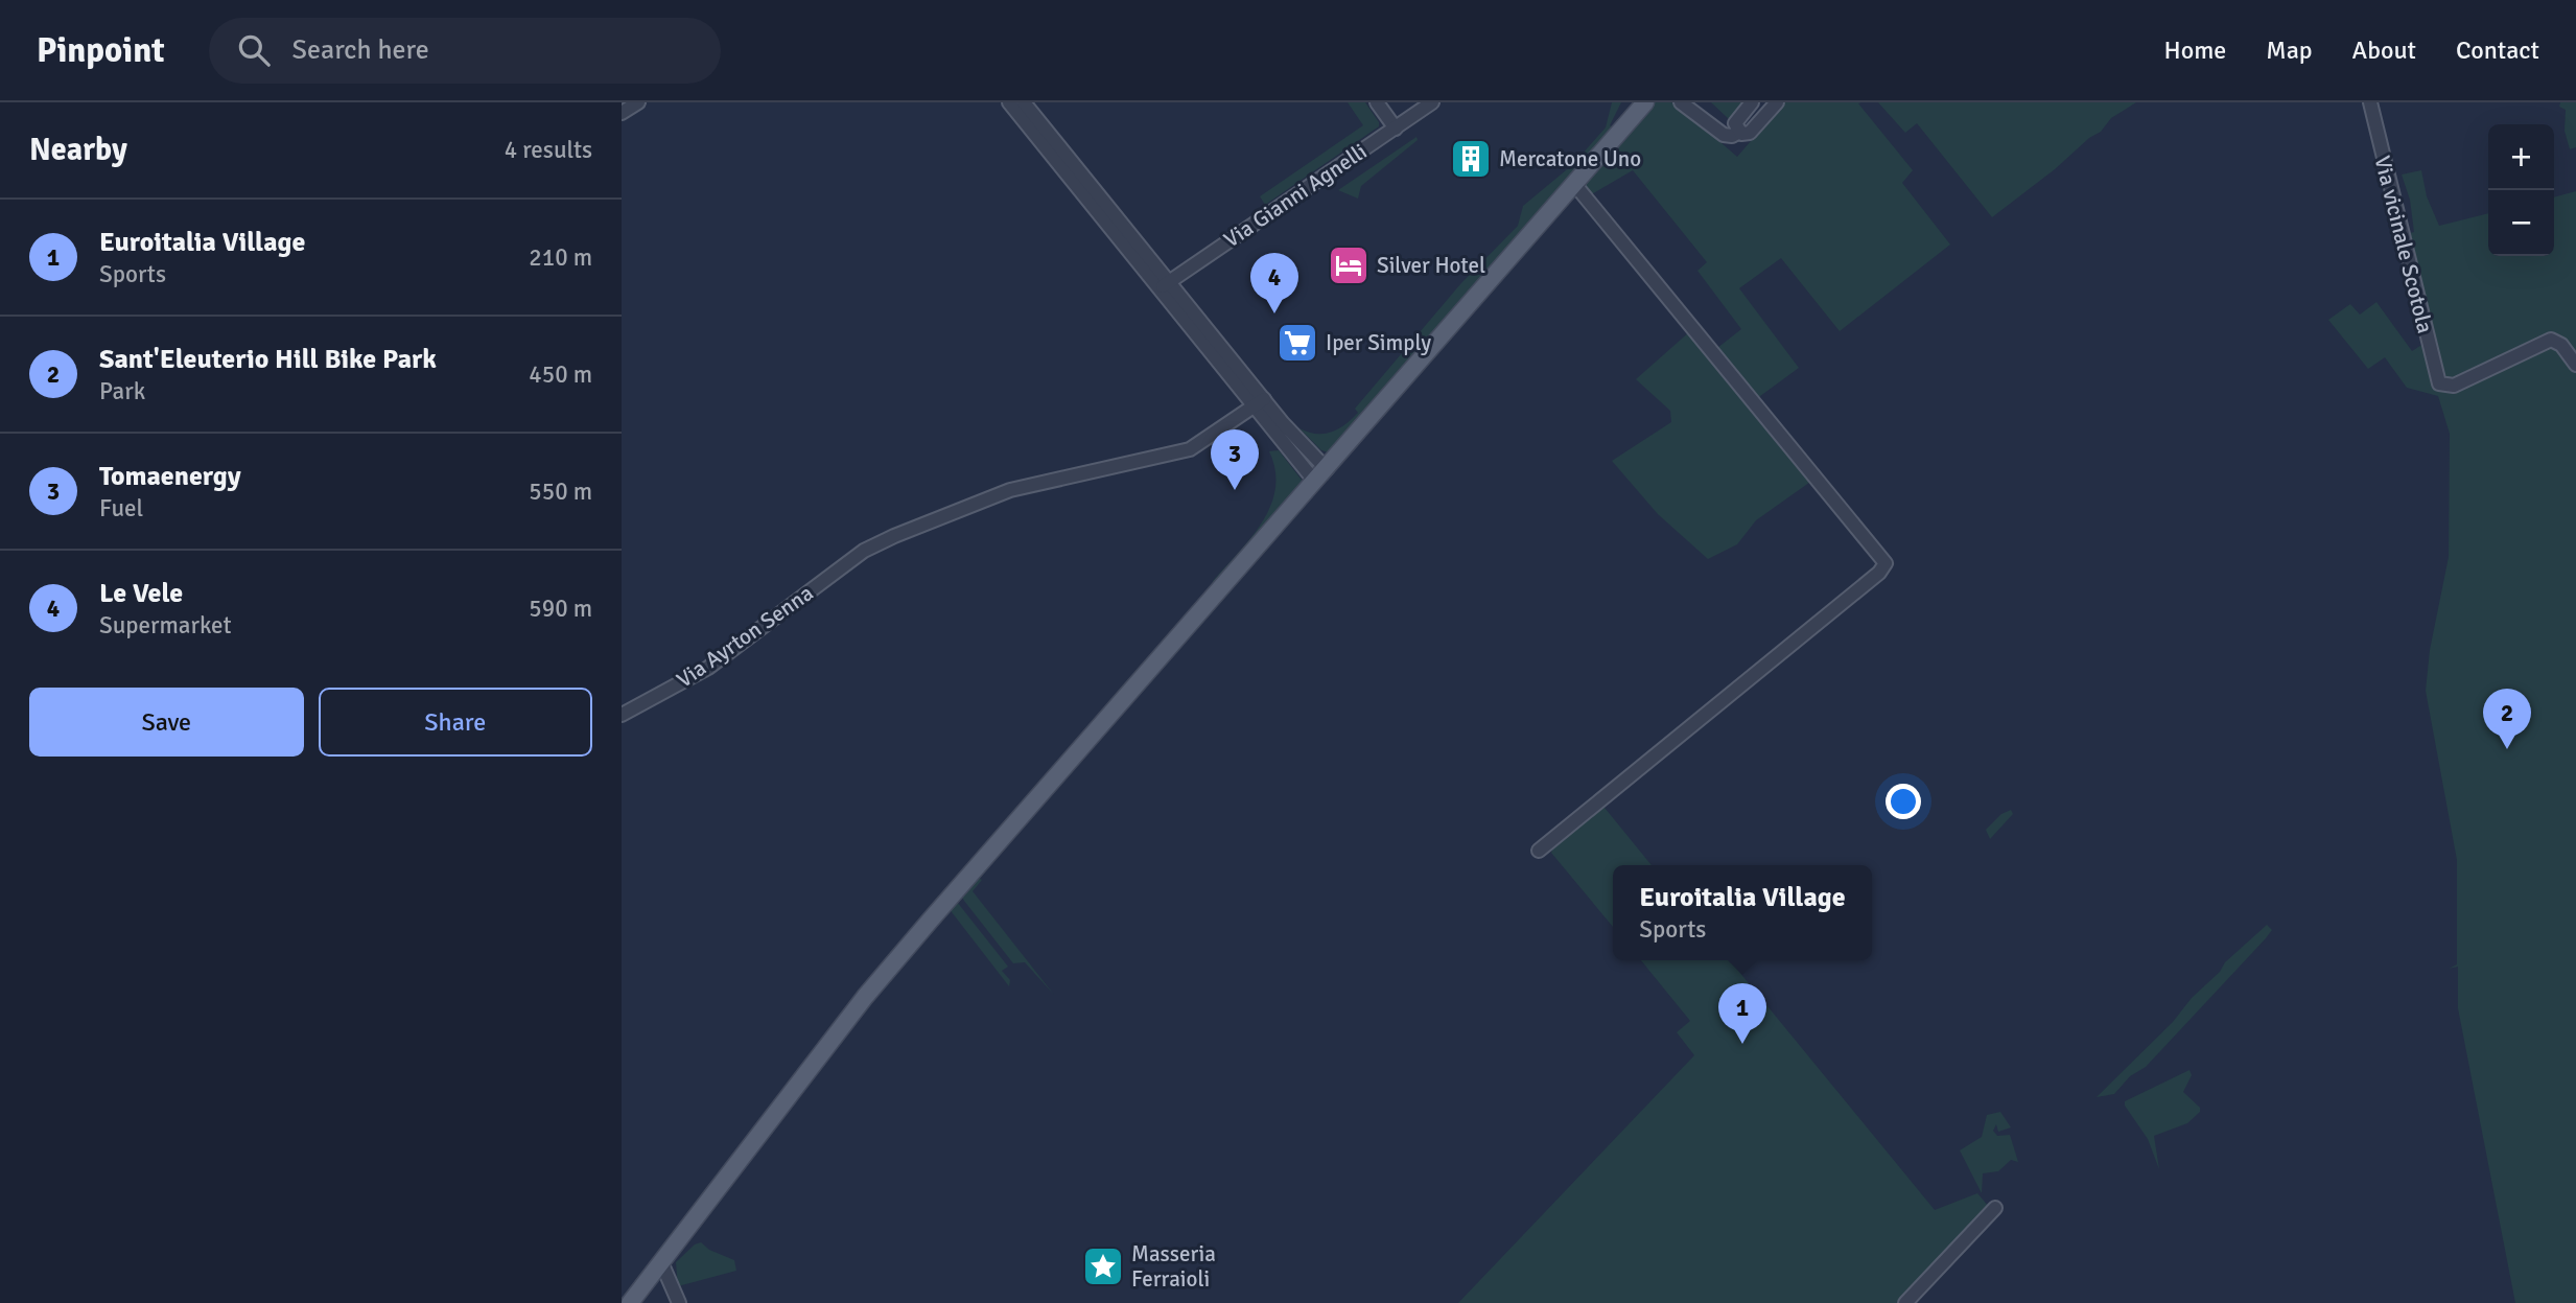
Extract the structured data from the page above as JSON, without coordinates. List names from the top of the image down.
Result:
{
  "streets": {
    "street": ["Via Gianni Agnelli", "Via vicinale Scotola", "Via Ayrton Senna"]
  },
  "places": {
    "building": ["Mercatone Uno"],
    "hotel": ["Silver Hotel"],
    "supermarket": ["Iper Simply"],
    "place": ["Masseria Ferraioli"]
  },
  "page": {
    "header": "Pinpoint",
    "search": "Search here",
    "nav": [
      "Home",
      "Map",
      "About",
      "Contact"
    ],
    "heading": ["Nearby", "4 results"],
    "map_buttons": ["+", "−"],
    "list": [
      {
        "mark": "1",
        "name": "Euroitalia Village",
        "note": "Sports",
        "value": "210 m"
      },
      {
        "mark": "2",
        "name": "Sant'Eleuterio Hill Bike Park",
        "note": "Park",
        "value": "450 m"
      },
      {
        "mark": "3",
        "name": "Tomaenergy",
        "note": "Fuel",
        "value": "550 m"
      },
      {
        "mark": "4",
        "name": "Le Vele",
        "note": "Supermarket",
        "value": "590 m"
      }
    ],
    "pins": [
      "4",
      "3",
      "2",
      "1"
    ],
    "buttons": ["Save", "Share"],
    "popup": ["Euroitalia Village", "Sports"]
  }
}
